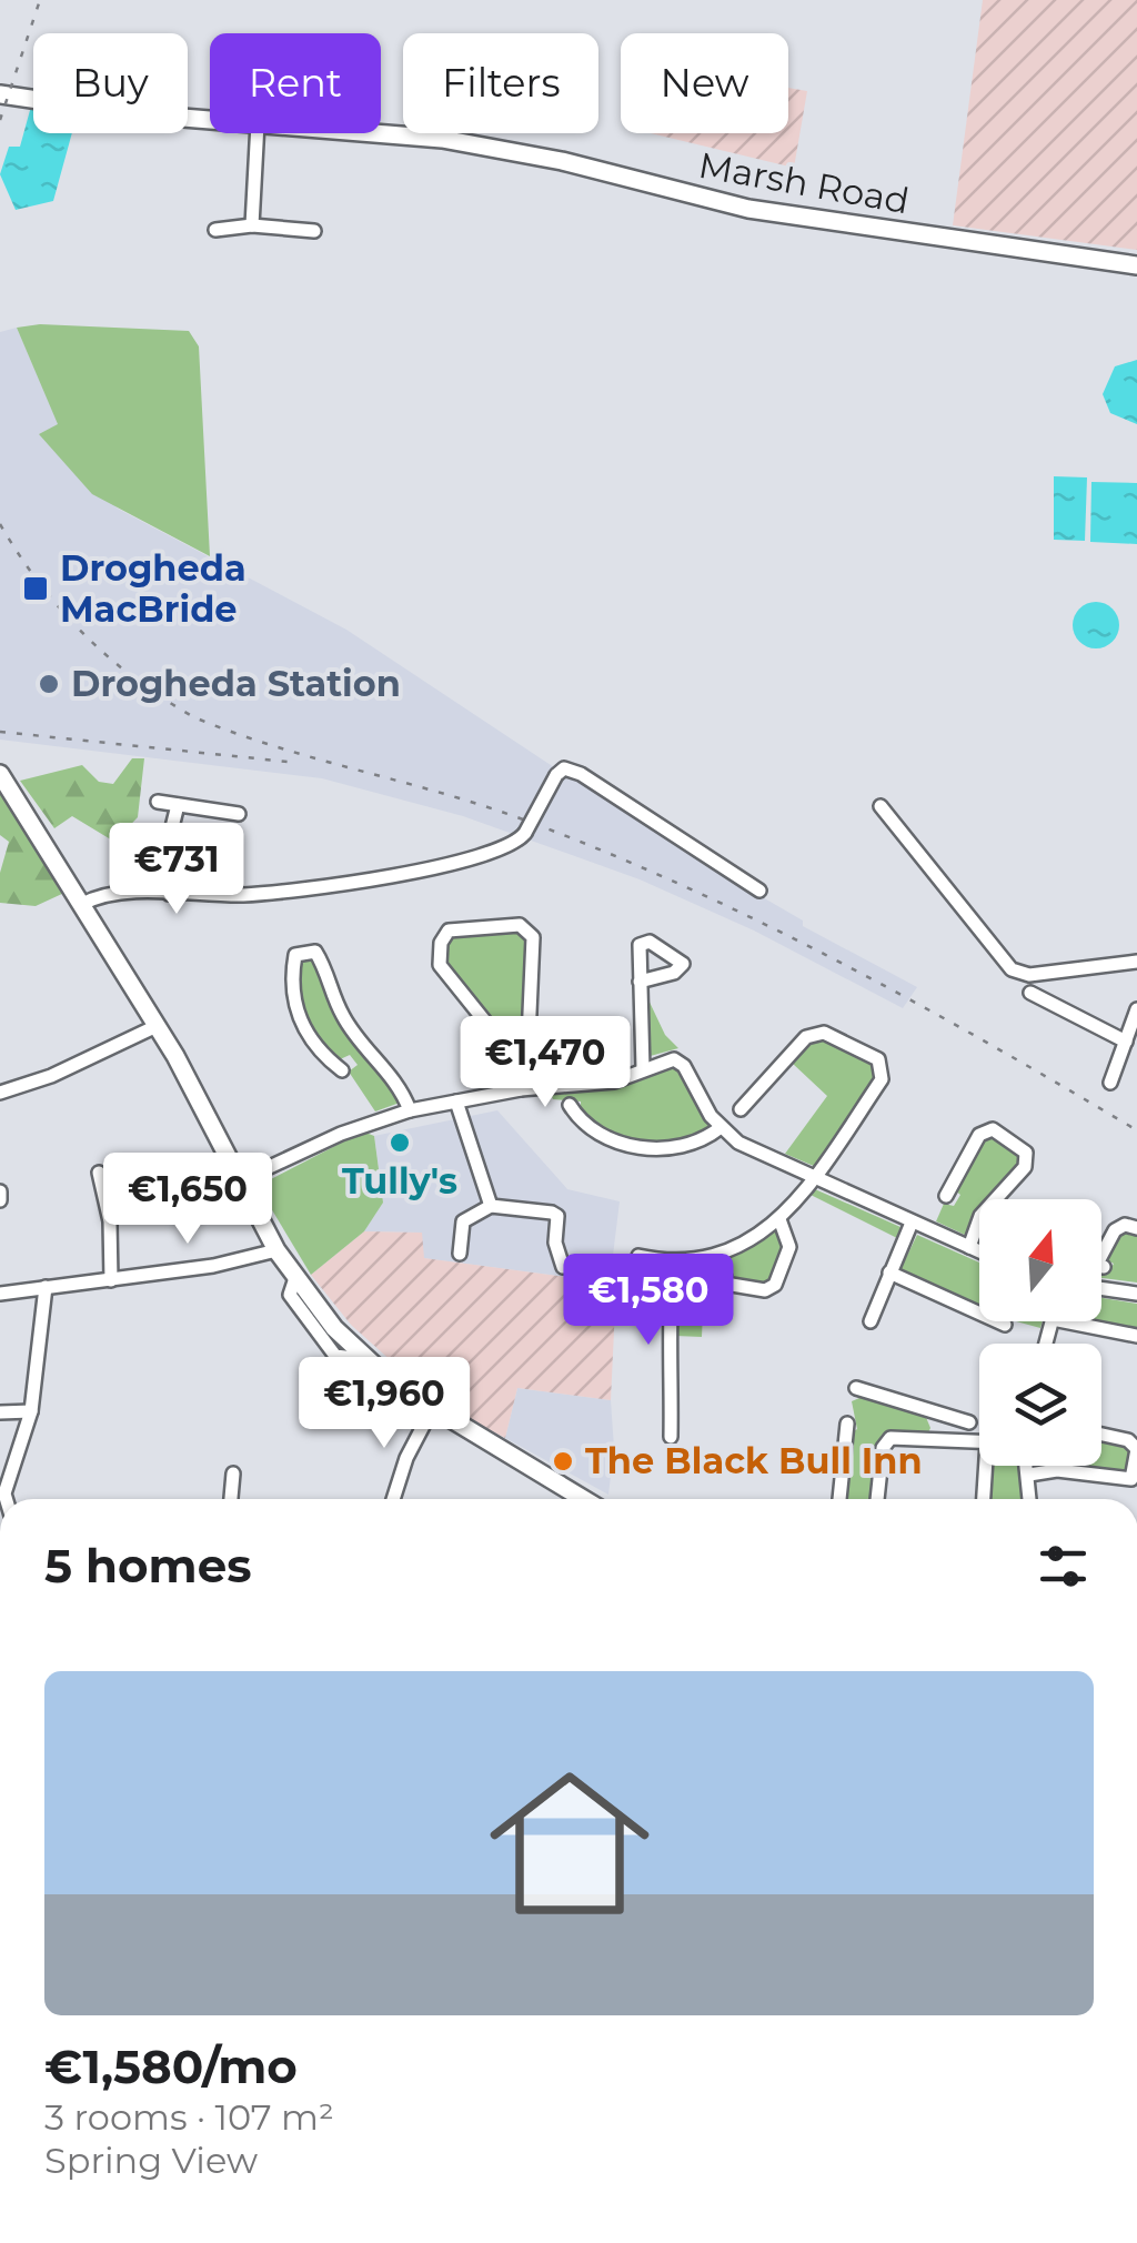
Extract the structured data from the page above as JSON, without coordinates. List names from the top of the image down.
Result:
{
  "streets": {
    "main road": ["Marsh Road"]
  },
  "places": {
    "transit": ["Drogheda MacBride"],
    "other": ["Drogheda Station", "Tully's", "The Black Bull Inn"]
  },
  "north": "top",
  "page": {
    "chip": [
      "Buy",
      "Rent",
      "Filters",
      "New"
    ],
    "price": [
      "€731",
      "€1,470",
      "€1,650",
      "€1,580",
      "€1,960"
    ],
    "heading": "5 homes",
    "list": [
      {
        "name": "€1,580/mo",
        "note": "3 rooms · 107 m² · Spring View"
      }
    ]
  }
}
